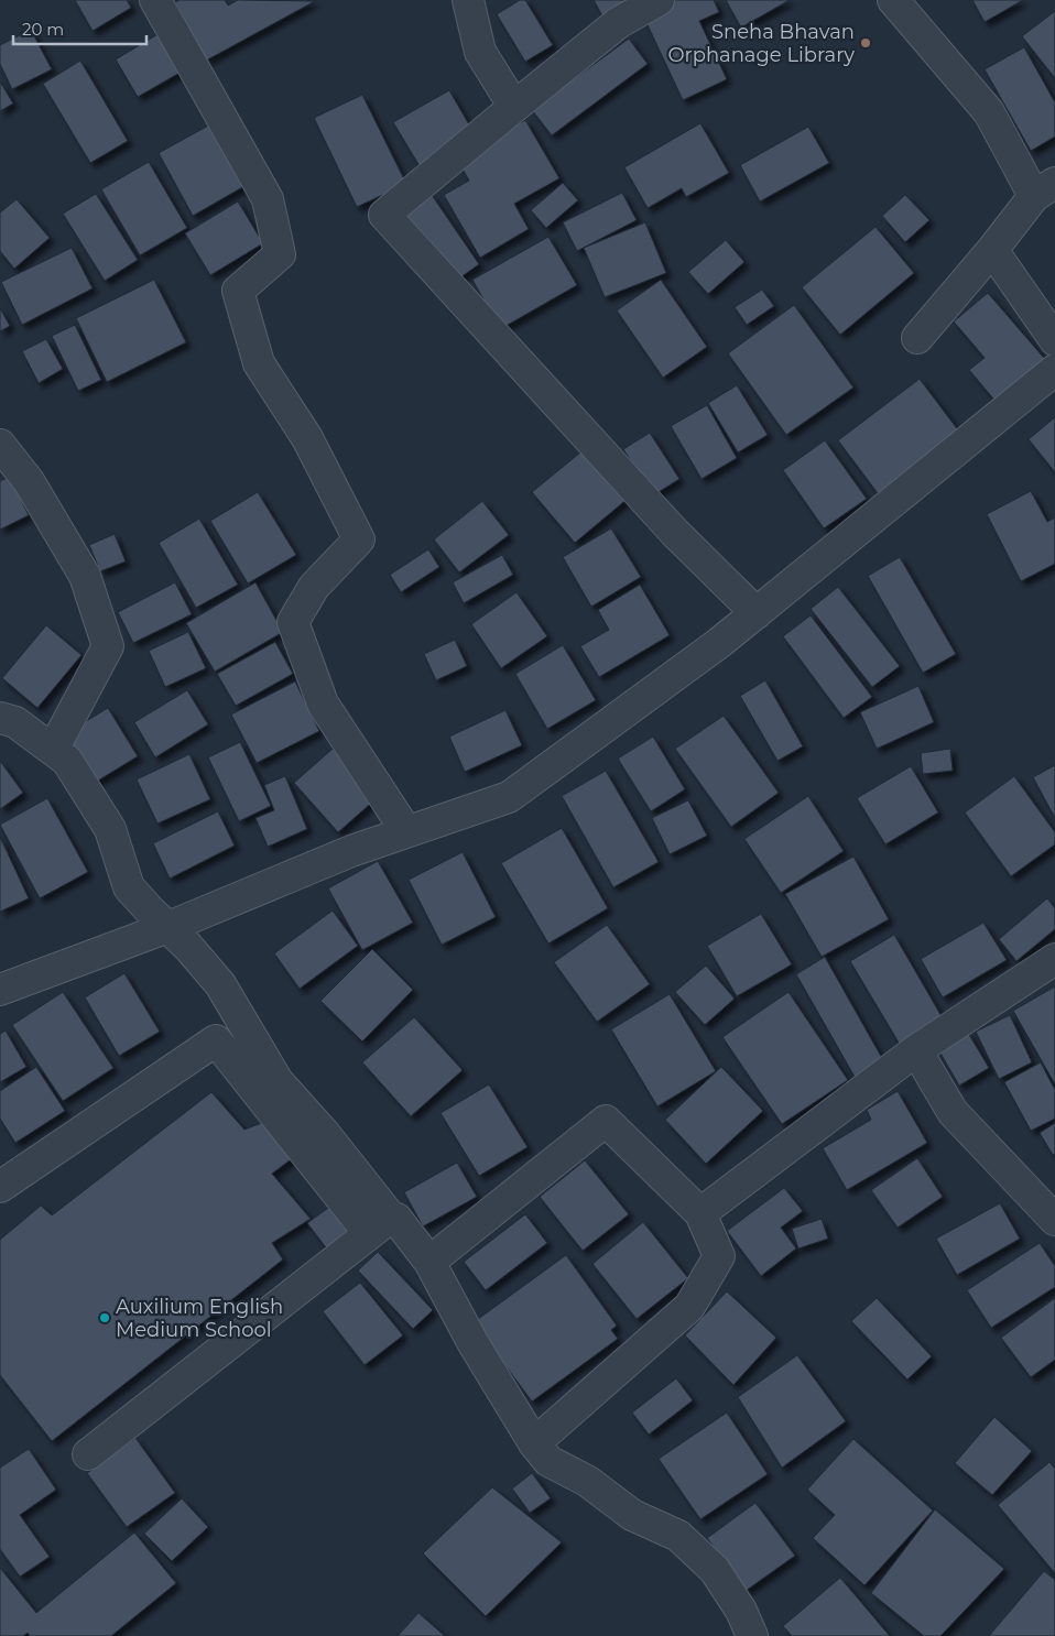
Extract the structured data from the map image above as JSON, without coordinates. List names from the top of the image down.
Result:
{
  "places": ["Sneha Bhavan Orphanage Library", "Auxilium English Medium School"],
  "scale_bar": "20 m"
}
